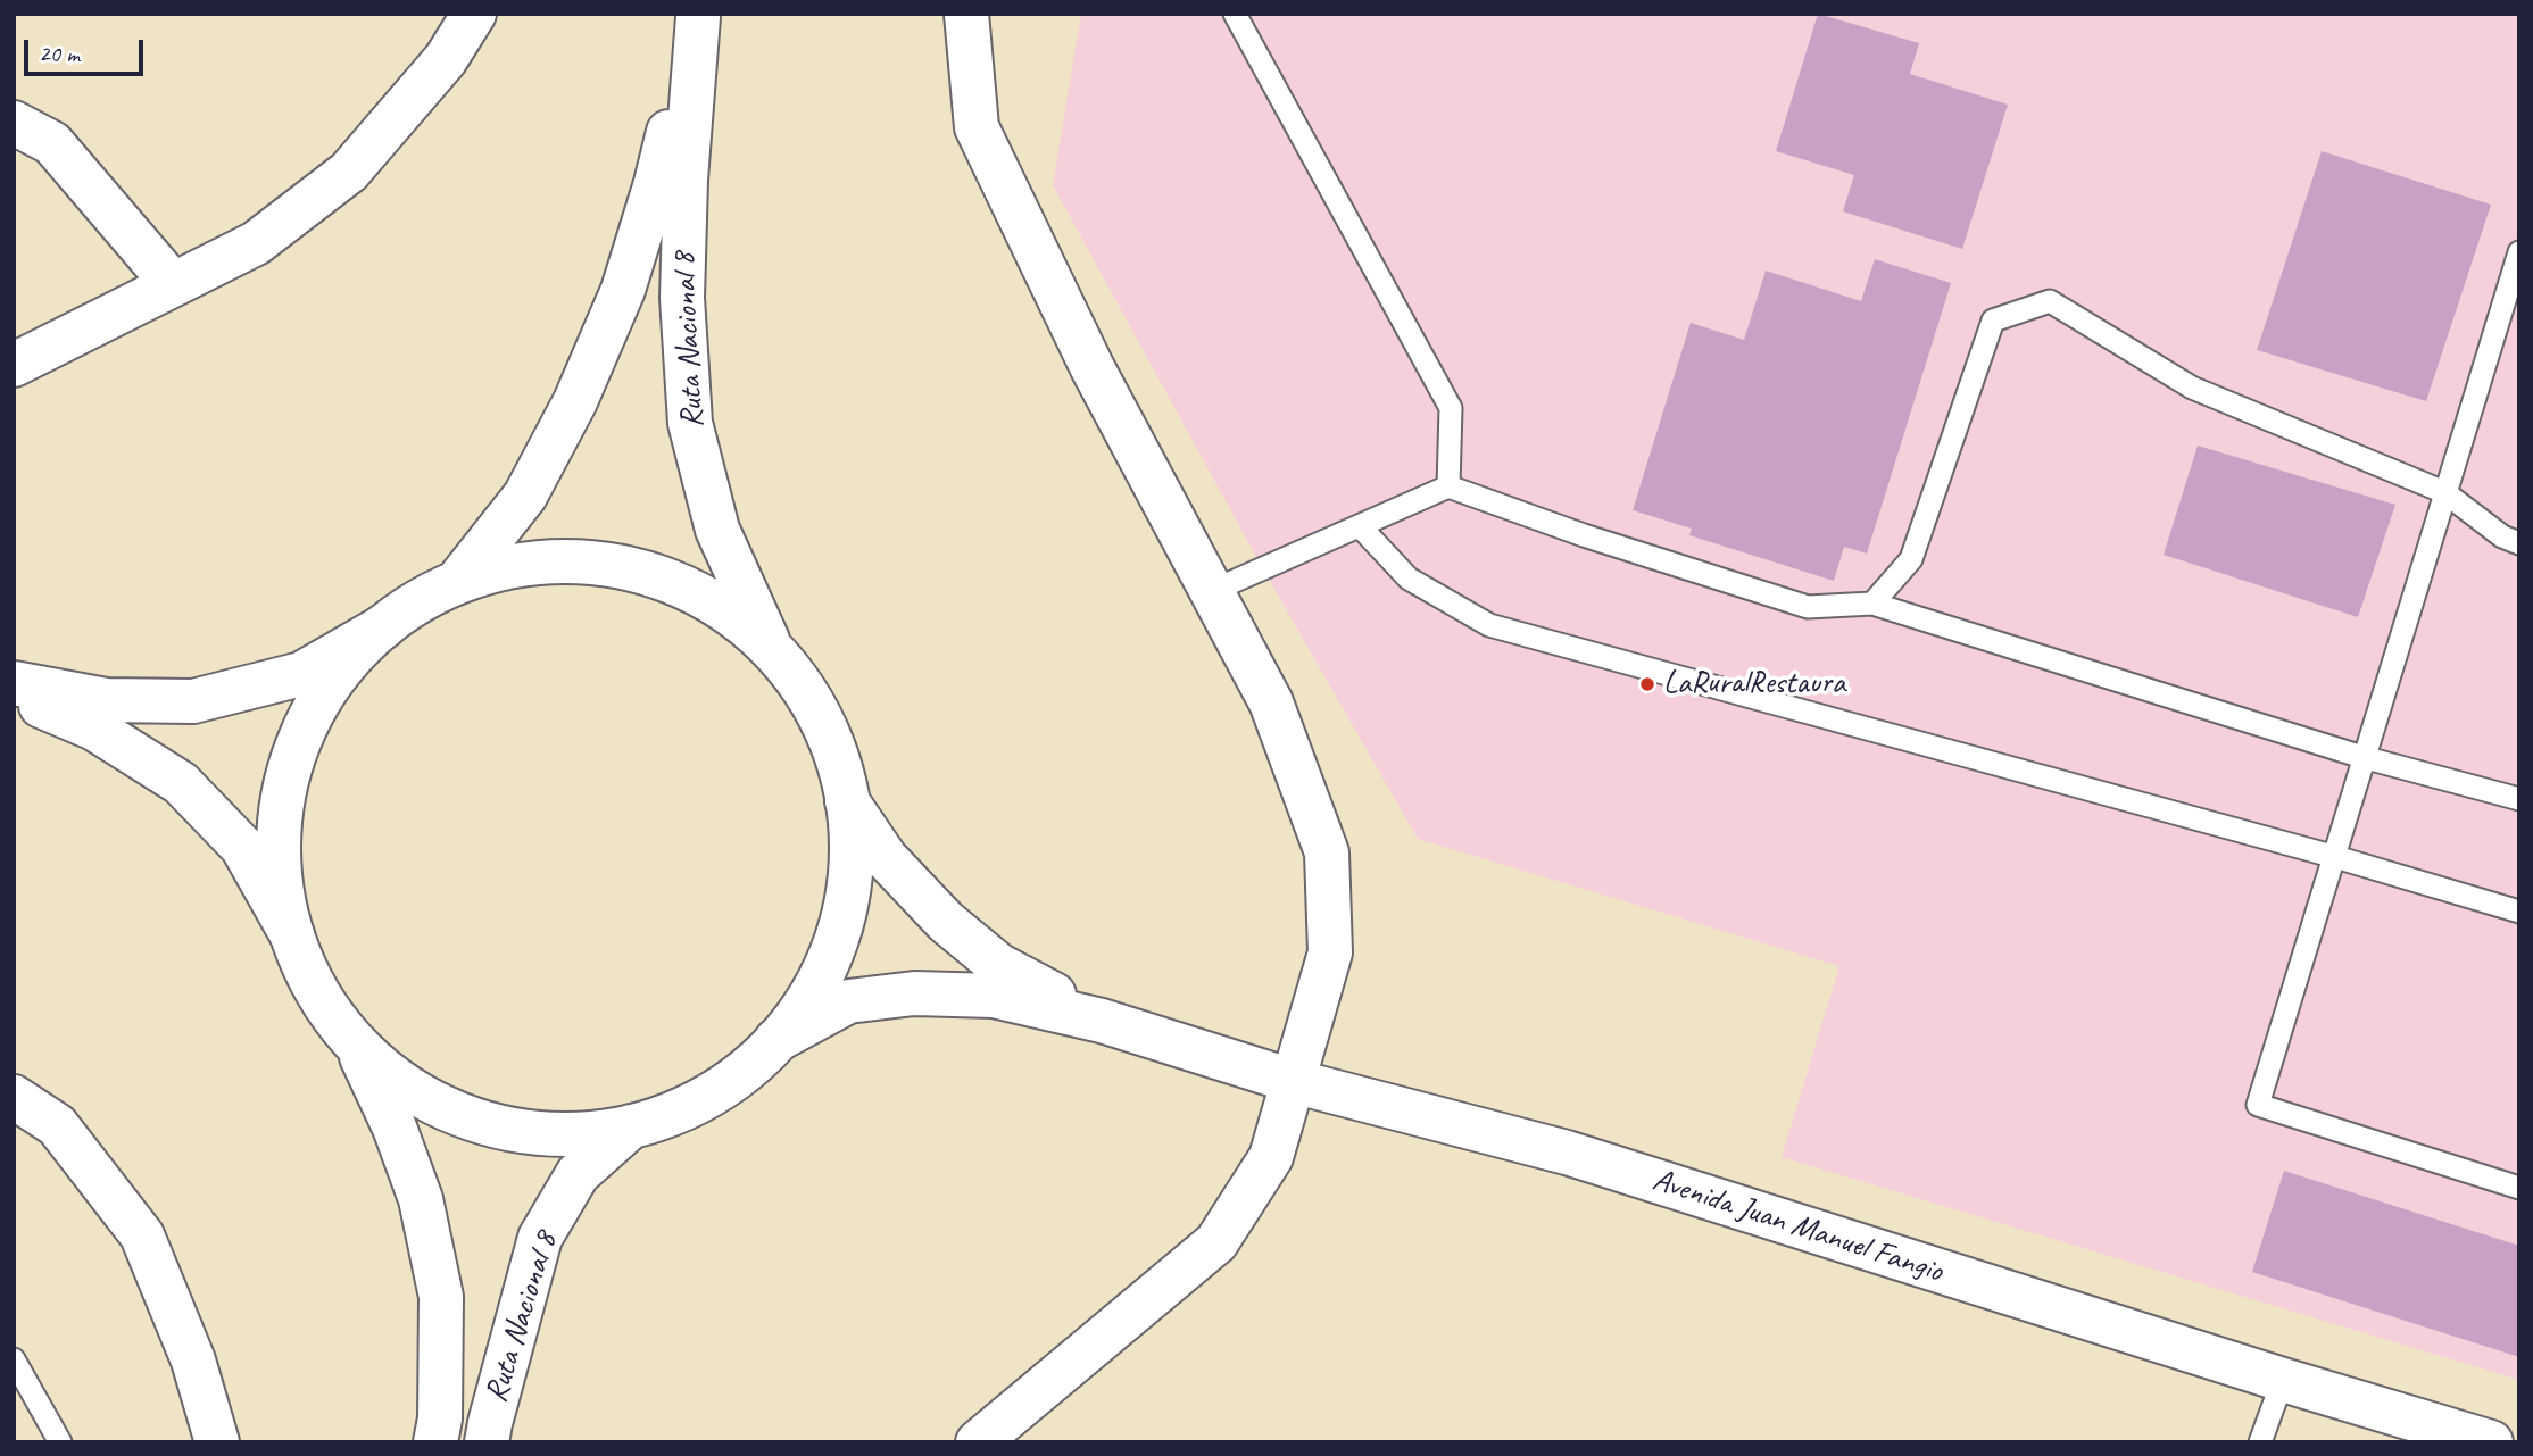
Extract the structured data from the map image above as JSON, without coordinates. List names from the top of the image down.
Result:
{
  "streets": {
    "main road": ["Ruta Nacional 8", "Avenida Juan Manuel Fangio"]
  },
  "places": ["LaRuralRestaura"],
  "scale_bar": "20 m"
}
